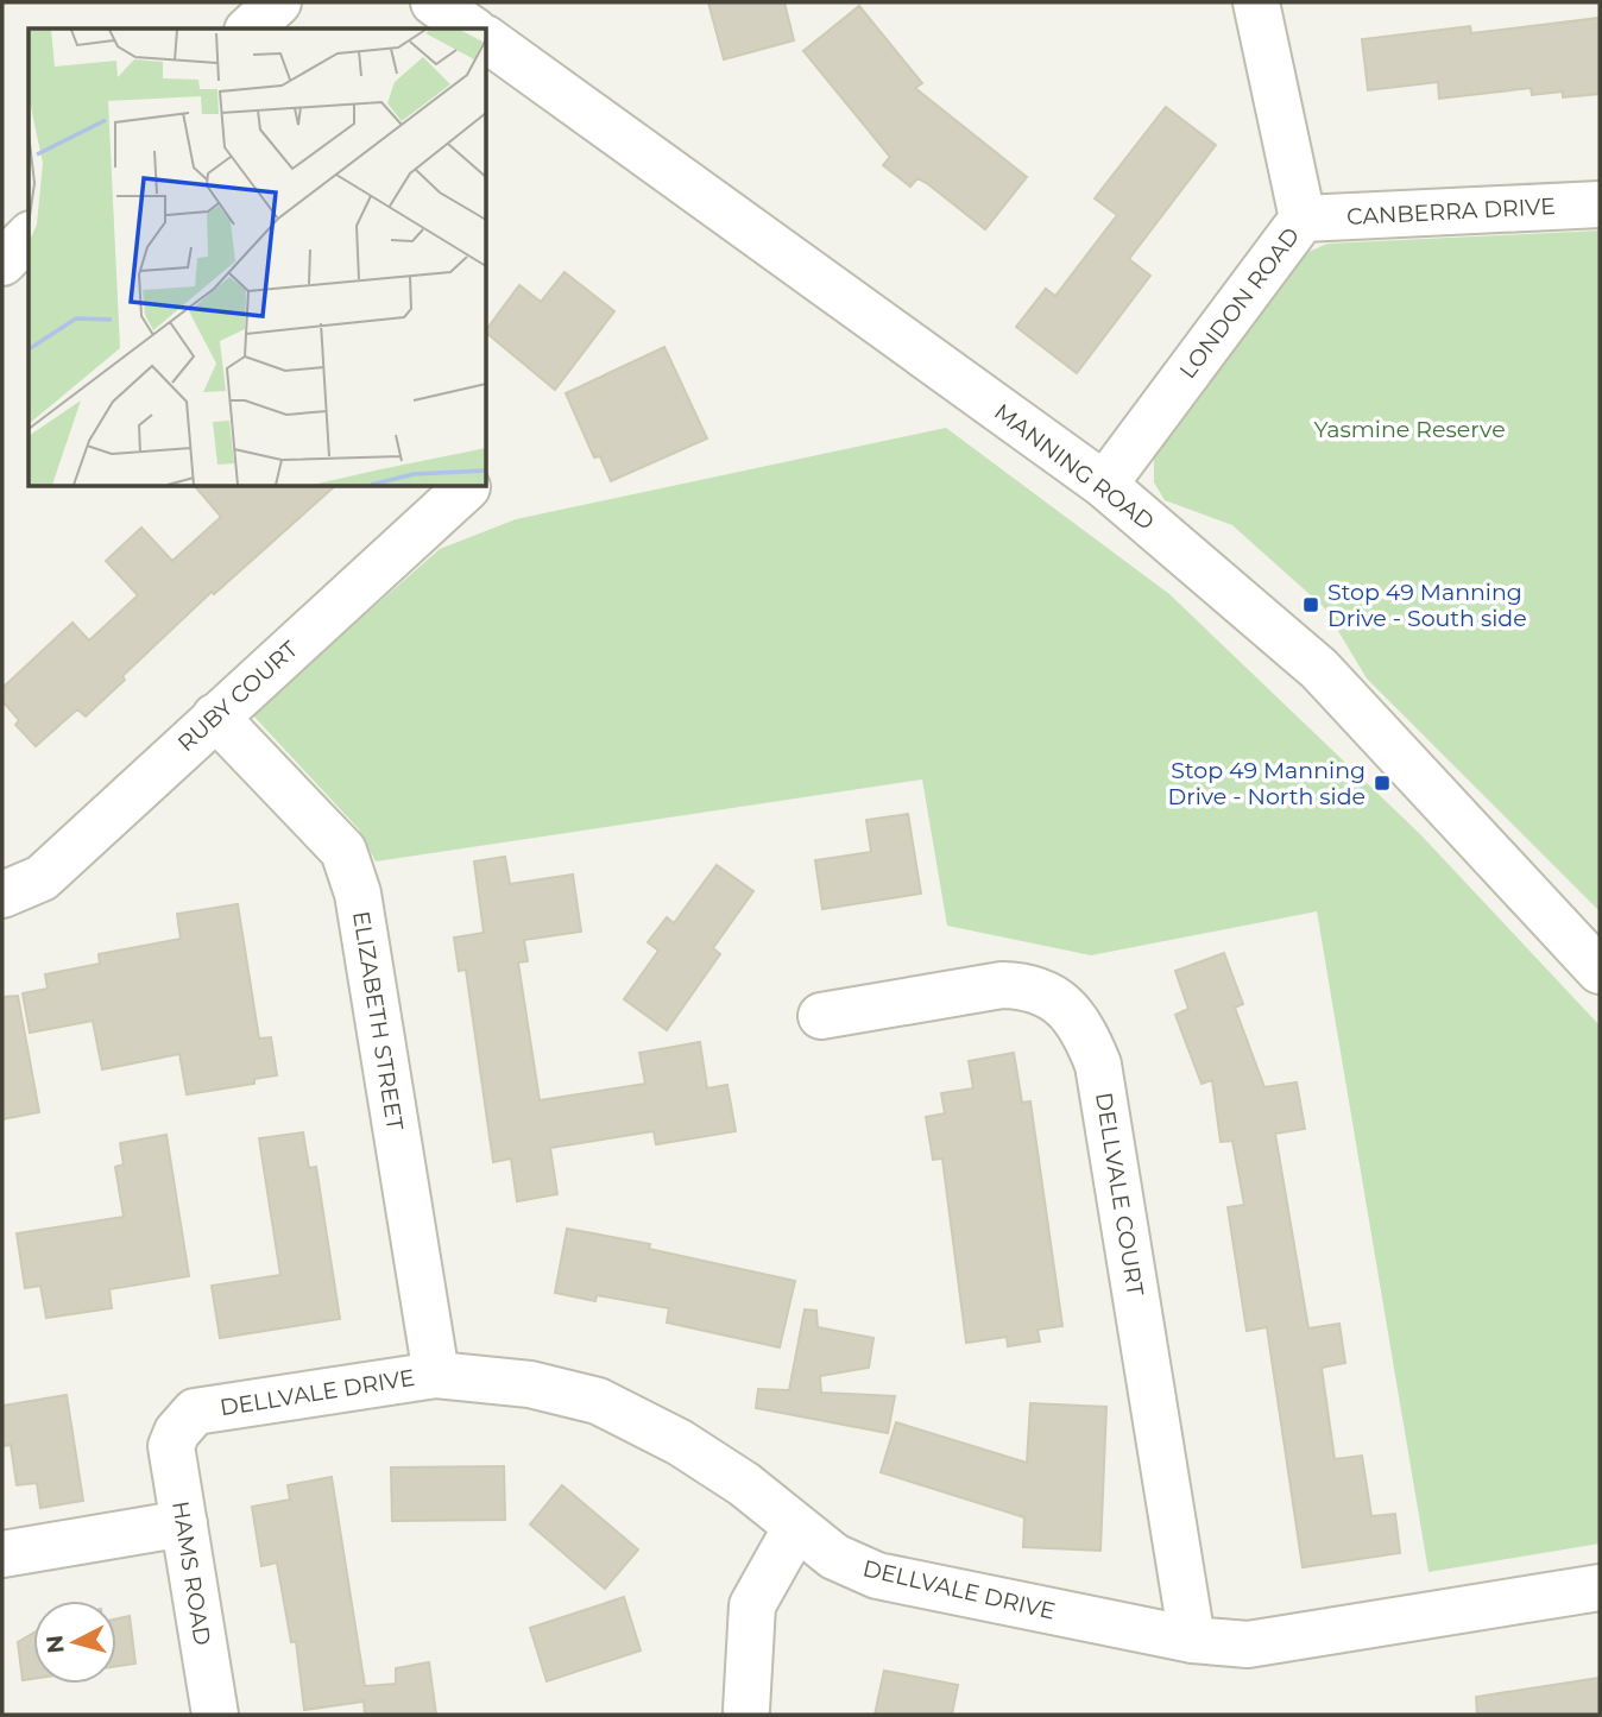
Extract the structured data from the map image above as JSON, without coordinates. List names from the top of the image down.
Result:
{
  "streets": {
    "street": [
      "CANBERRA DRIVE",
      "LONDON ROAD",
      "MANNING ROAD",
      "RUBY COURT",
      "ELIZABETH STREET",
      "DELLVALE COURT",
      "DELLVALE DRIVE",
      "HAMS ROAD"
    ]
  },
  "crossings": [
    ["CANBERRA DRIVE", "LONDON ROAD"],
    ["LONDON ROAD", "MANNING ROAD"],
    ["RUBY COURT", "ELIZABETH STREET"],
    ["ELIZABETH STREET", "DELLVALE DRIVE"],
    ["DELLVALE COURT", "DELLVALE DRIVE"],
    ["DELLVALE DRIVE", "HAMS ROAD"]
  ],
  "parks": ["Yasmine Reserve"],
  "places": {
    "transit": ["Stop 49 Manning Drive - South side", "Stop 49 Manning Drive - North side"]
  },
  "north": "left"
}
